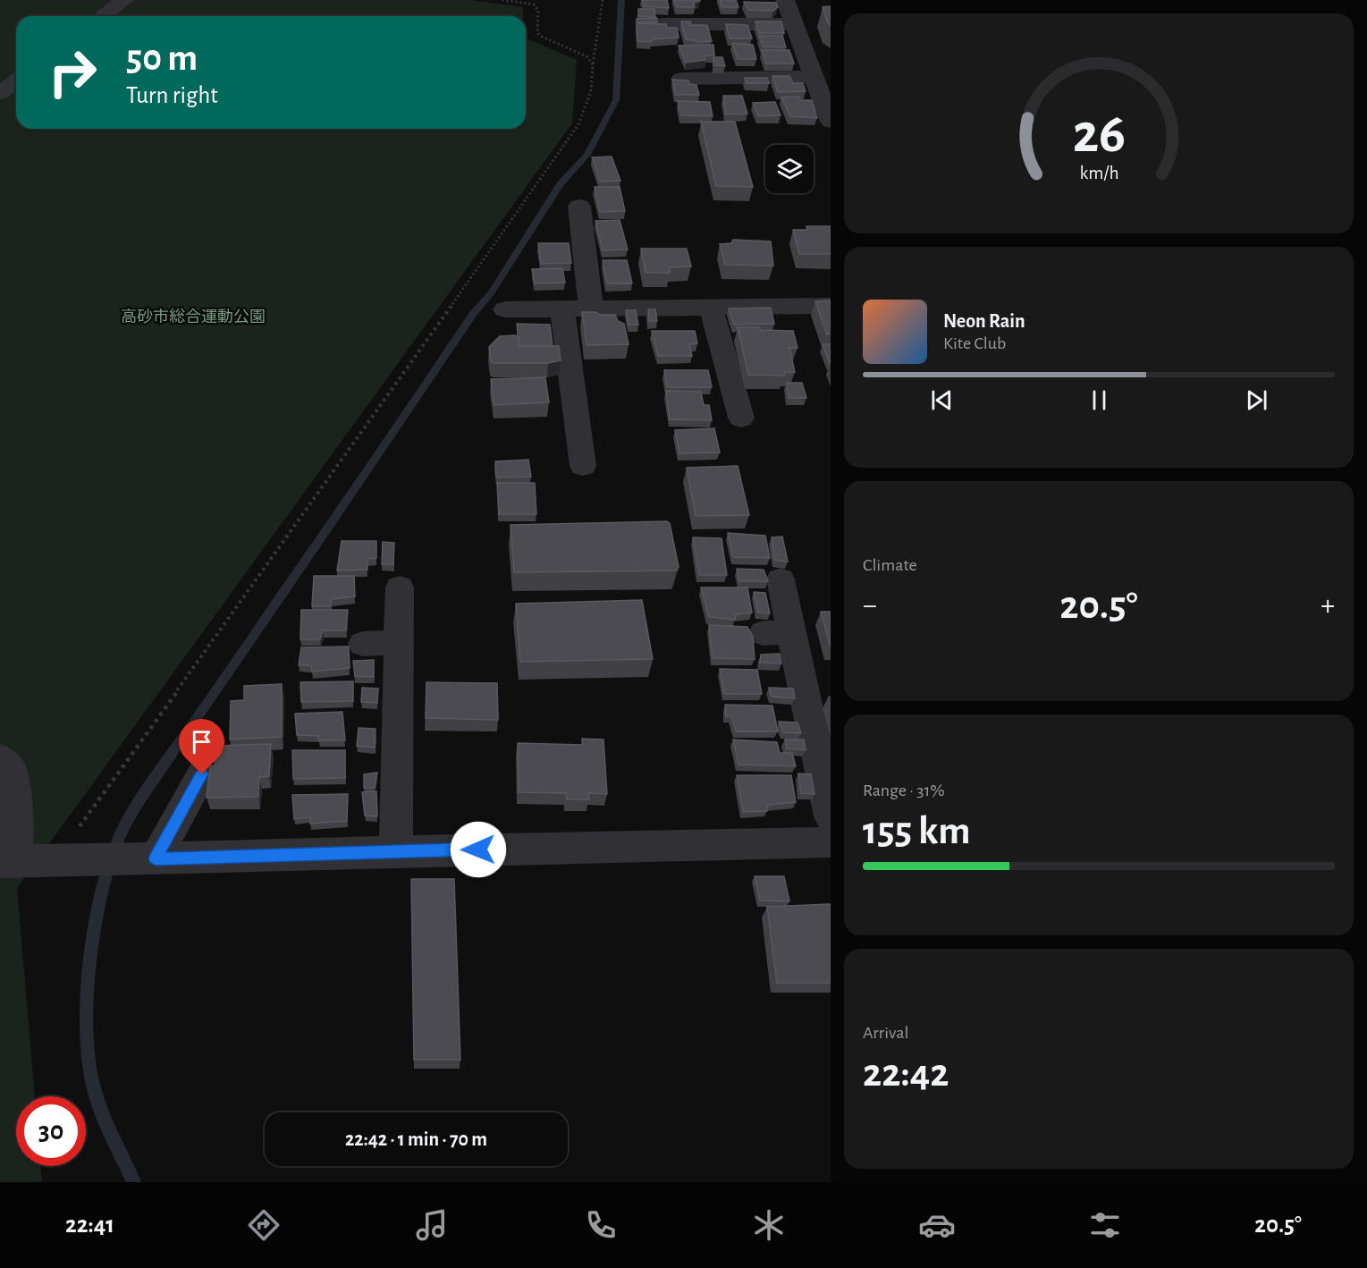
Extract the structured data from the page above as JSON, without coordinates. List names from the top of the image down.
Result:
{
  "parks": ["高砂市総合運動公園"],
  "page": {
    "turn": ["50 m", "Turn right"],
    "song": ["Neon Rain", "Kite Club"],
    "tile": [
      "Climate",
      ["Range · 31%", "155 km"],
      ["Arrival", "22:42"]
    ],
    "heat": ["−", "20.5°", "+"],
    "limit": "30",
    "trip": "22:42 · 1 min · 70 m",
    "tabs": ["22:41", "20.5°"],
    "gauge": ["26", "km/h"]
  }
}
